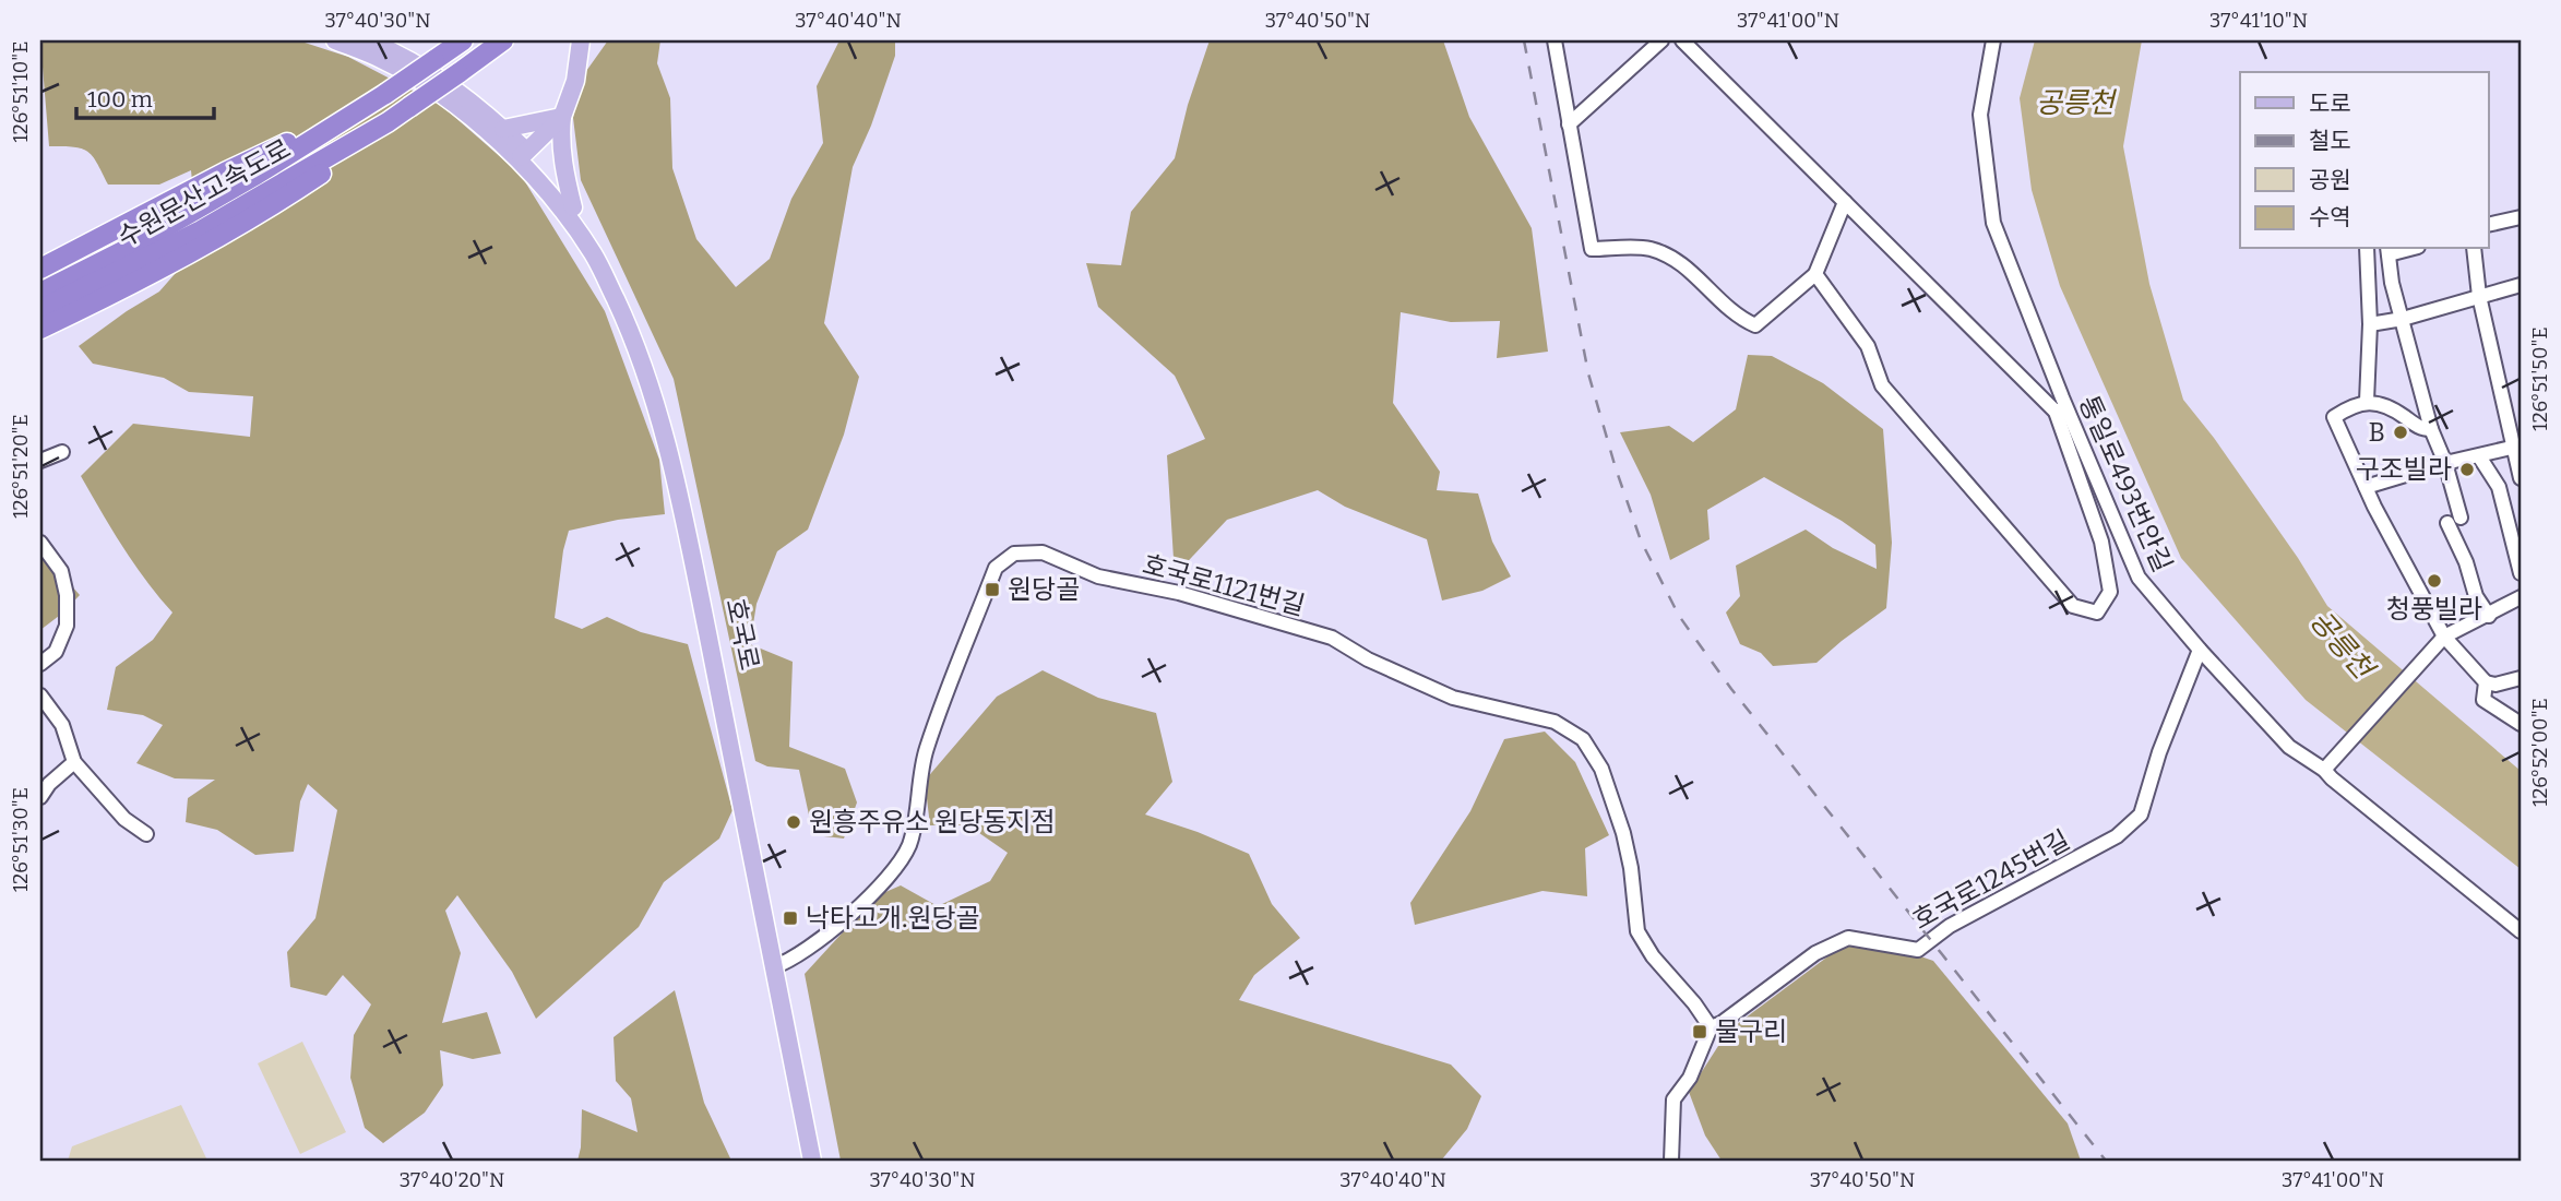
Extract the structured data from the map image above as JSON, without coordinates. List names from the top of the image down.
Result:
{
  "streets": {
    "highway": ["수원문산고속도로"],
    "main road": ["호국로"],
    "street": ["통일로493번안길", "호국로1121번길", "호국로1245번길"]
  },
  "crossings": [
    ["통일로493번안길", "호국로1245번길"],
    ["호국로1121번길", "호국로"],
    ["호국로1121번길", "호국로1245번길"]
  ],
  "water": ["공릉천"],
  "places": {
    "other": [
      "B",
      "구조빌라",
      "청풍빌라",
      "원흥주유소 원당동지점"
    ],
    "transit": ["원당골", "낙타고개.원당골", "물구리"]
  },
  "legend": [
    "도로",
    "철도",
    "공원",
    "수역"
  ],
  "scale_bar": "100 m",
  "coordinates": [
    "37°40'30\"N",
    "37°40'40\"N",
    "37°40'50\"N",
    "37°41'00\"N",
    "37°41'10\"N",
    "126°51'10\"E",
    "126°51'50\"E",
    "126°51'20\"E",
    "126°52'00\"E",
    "126°51'30\"E",
    "37°40'20\"N"
  ]
}
